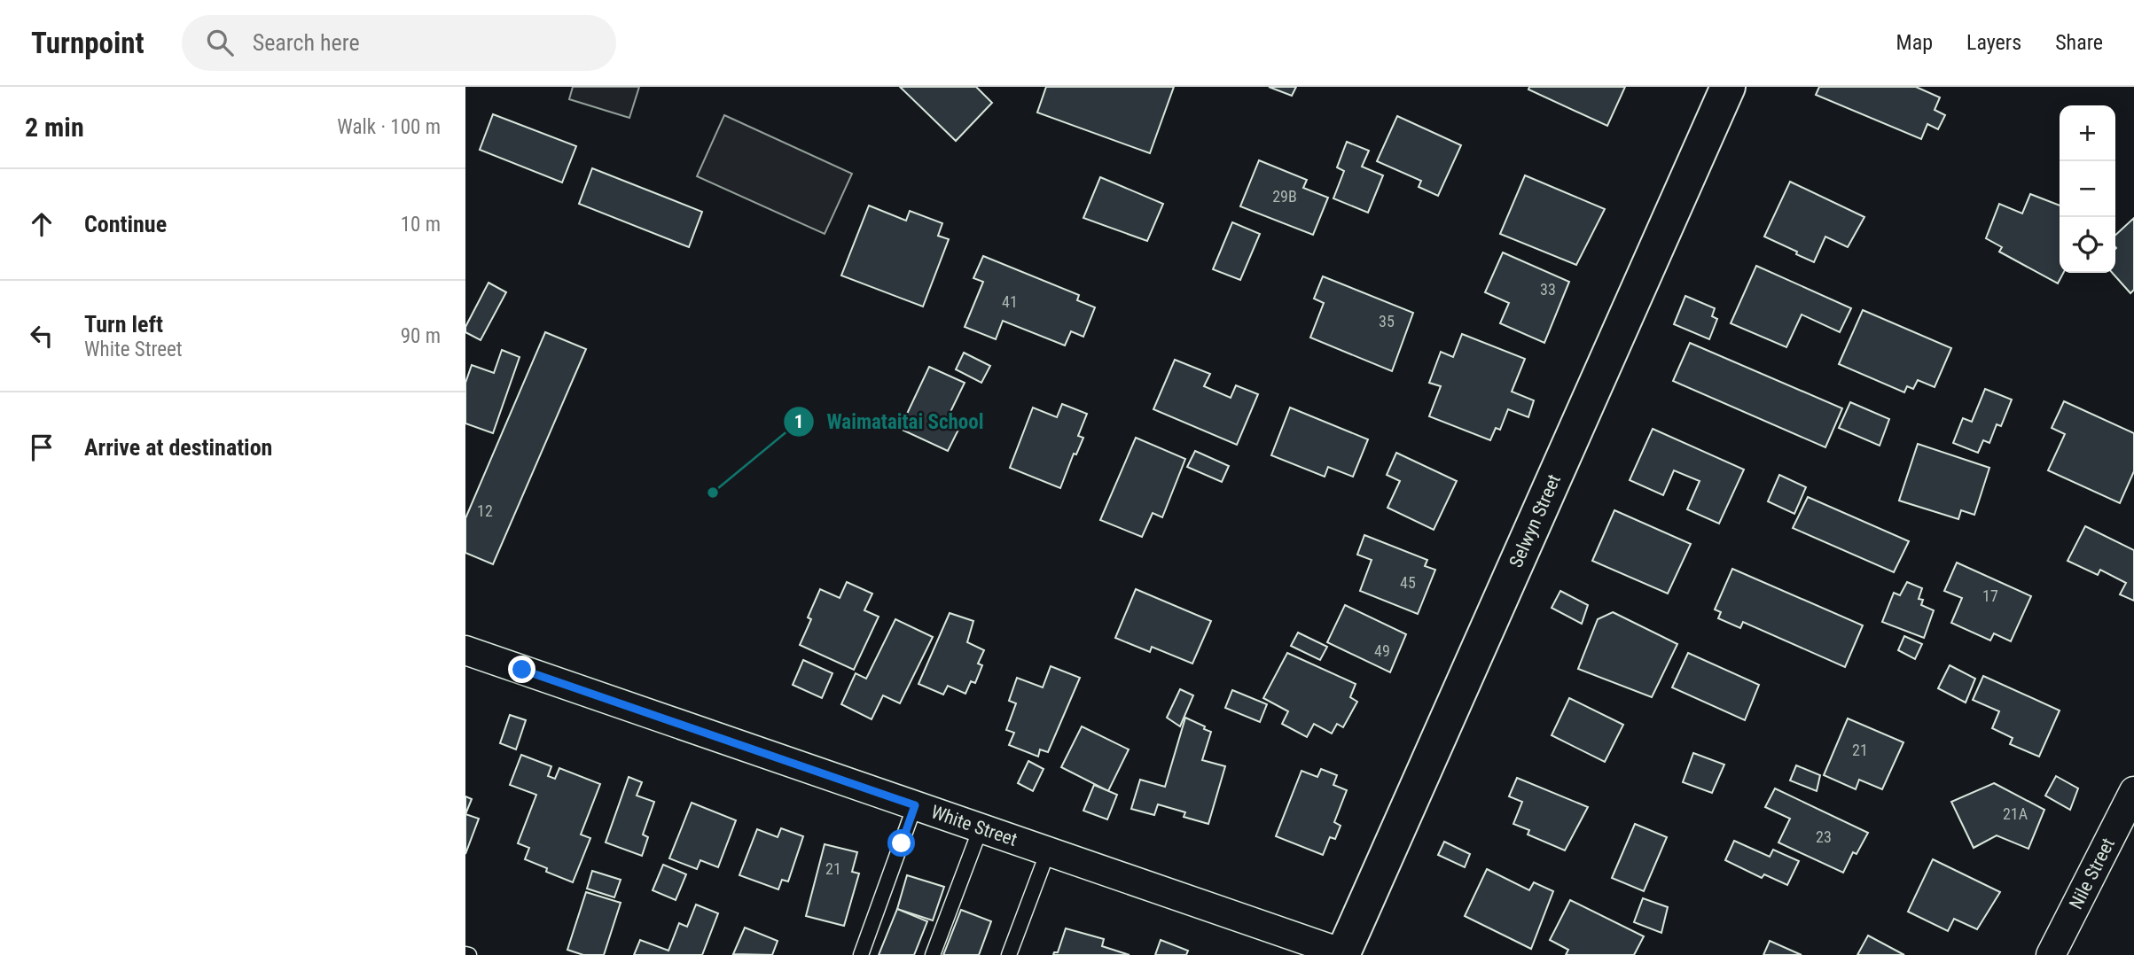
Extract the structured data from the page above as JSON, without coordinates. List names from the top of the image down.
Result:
{
  "streets": {
    "street": ["Selwyn Street", "White Street", "Nile Street"]
  },
  "crossings": [
    ["Selwyn Street", "White Street"]
  ],
  "places": ["Waimataitai School"],
  "house_numbers": [
    "29B",
    "33",
    "41",
    "35",
    "12",
    "45",
    "17",
    "49",
    "21",
    "21A",
    "23",
    "21"
  ],
  "page": {
    "header": "Turnpoint",
    "search": "Search here",
    "nav": ["Map", "Layers", "Share"],
    "heading": ["2 min", "Walk · 100 m"],
    "map_buttons": ["+", "−"],
    "list": [
      ["Continue", "10 m"],
      ["Turn left", "White Street", "90 m"],
      "Arrive at destination"
    ]
  }
}
